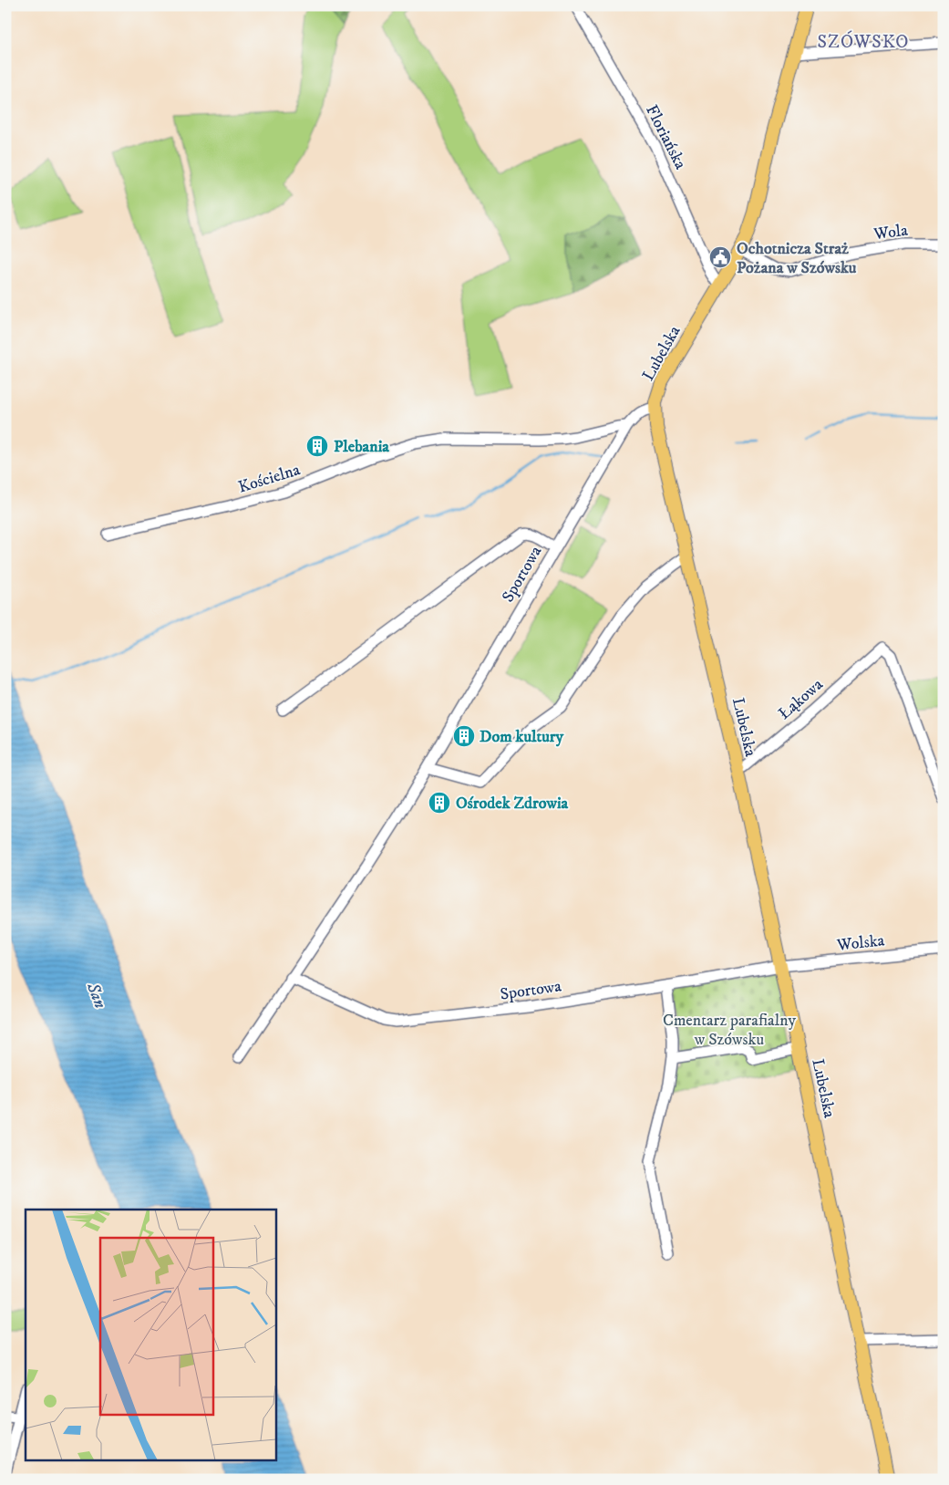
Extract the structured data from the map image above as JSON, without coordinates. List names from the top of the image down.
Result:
{
  "streets": {
    "main road": ["Lubelska"],
    "street": [
      "Floriańska",
      "Wola",
      "Kościelna",
      "Sportowa",
      "Łąkowa",
      "Wolska"
    ]
  },
  "crossings": [
    ["Floriańska", "Lubelska"],
    ["Wola", "Lubelska"],
    ["Lubelska", "Sportowa"],
    ["Lubelska", "Łąkowa"],
    ["Lubelska", "Wolska"],
    ["Kościelna", "Sportowa"],
    ["Sportowa", "Wolska"]
  ],
  "districts": ["SZÓWSKO"],
  "water": ["San"],
  "parks": ["Cmentarz parafialny w Szówsku"],
  "places": {
    "public building": ["Ochotnicza Straż Pożana w Szówsku"],
    "building": ["Plebania", "Dom kultury", "Ośrodek Zdrowia"]
  }
}
